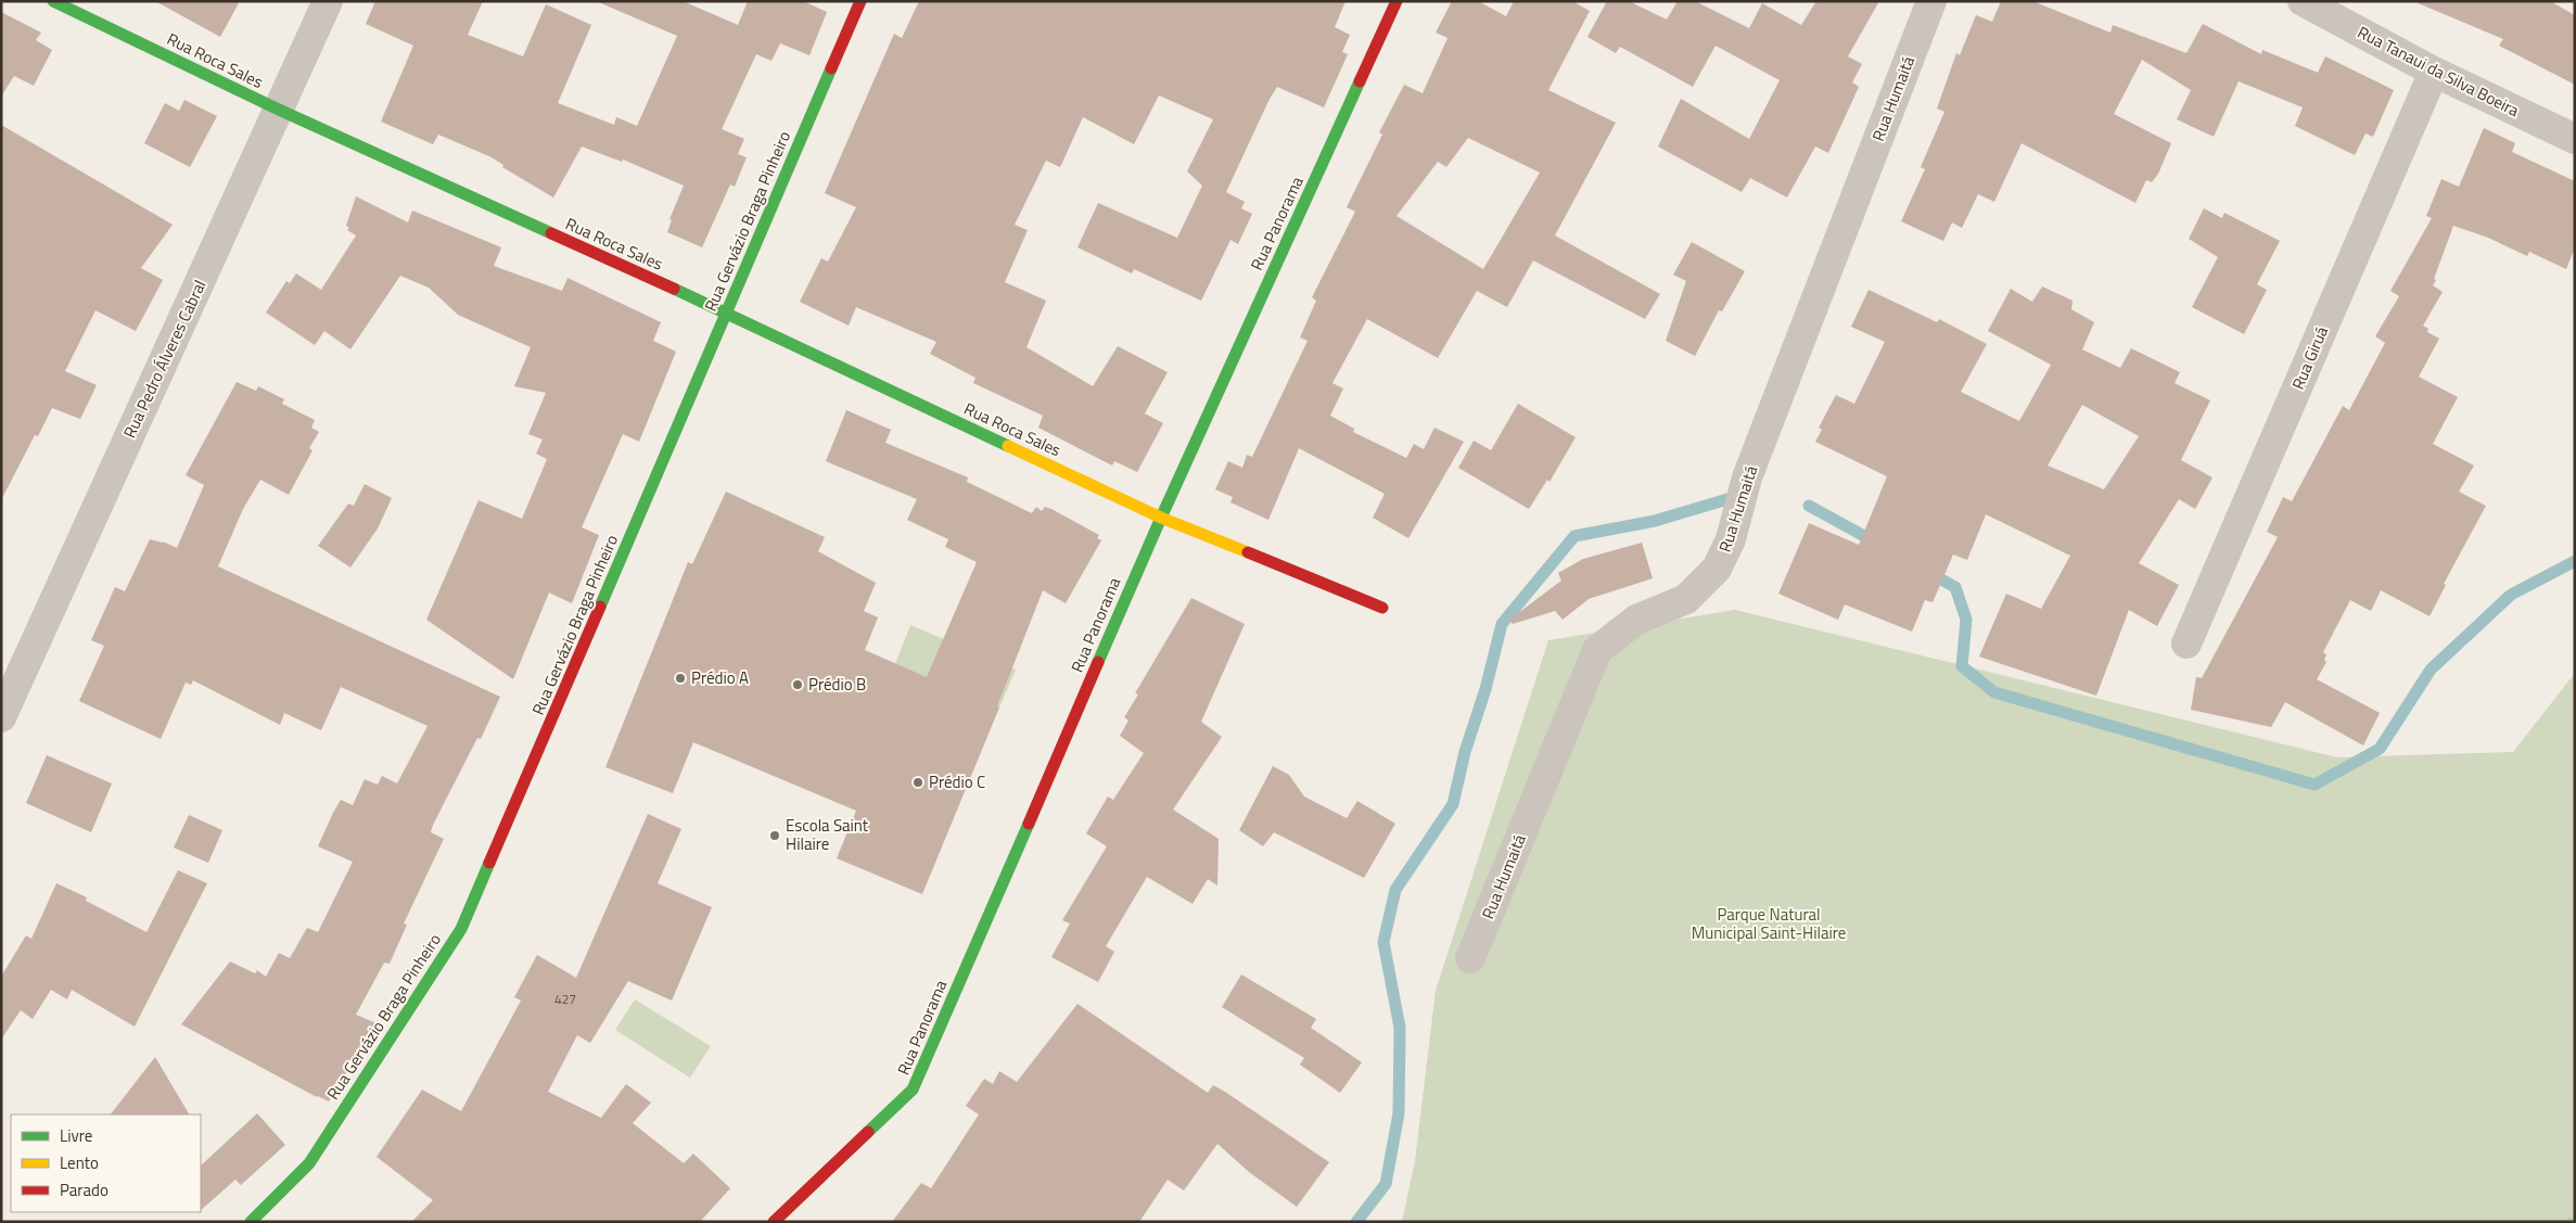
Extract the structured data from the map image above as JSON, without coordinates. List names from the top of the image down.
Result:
{
  "streets": {
    "street": [
      "Rua Roca Sales",
      "Rua Tanaui da Silva Boeira",
      "Rua Humaitá",
      "Rua Gervázio Braga Pinheiro",
      "Rua Panorama",
      "Rua Giruá",
      "Rua Pedro Álveres Cabral"
    ]
  },
  "crossings": [
    ["Rua Roca Sales", "Rua Gervázio Braga Pinheiro"],
    ["Rua Roca Sales", "Rua Panorama"],
    ["Rua Roca Sales", "Rua Pedro Álveres Cabral"],
    ["Rua Tanaui da Silva Boeira", "Rua Giruá"]
  ],
  "parks": ["Parque Natural Municipal Saint-Hilaire"],
  "places": [
    "Prédio A",
    "Prédio B",
    "Prédio C",
    "Escola Saint Hilaire"
  ],
  "house_numbers": ["427"],
  "legend": ["Livre", "Lento", "Parado"]
}
